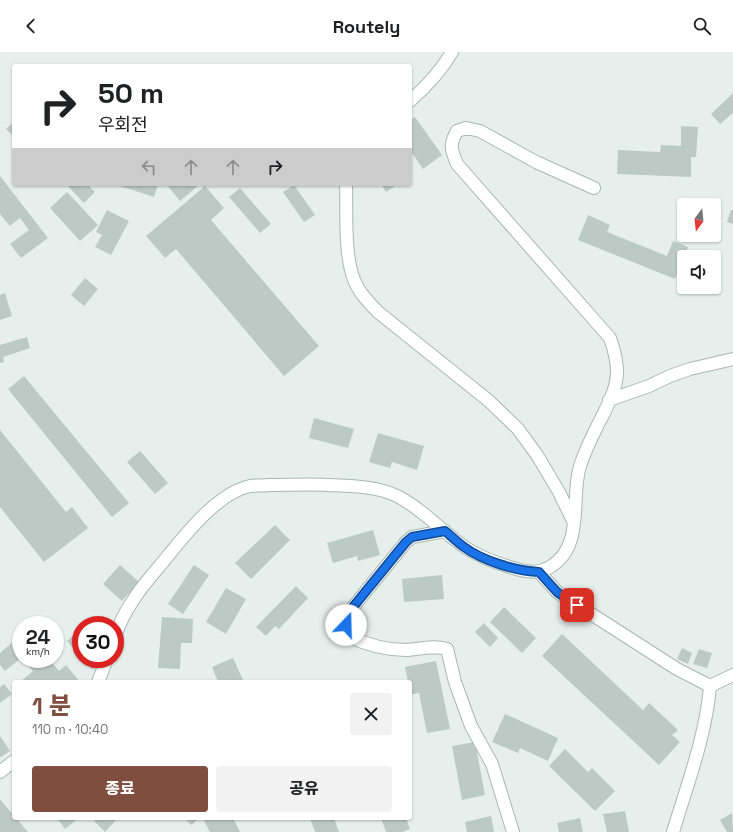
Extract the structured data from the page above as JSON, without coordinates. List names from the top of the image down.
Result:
{
  "north": "bottom",
  "page": {
    "header": "Routely",
    "turn": ["50 m", "우회전"],
    "speed": "24 km/h",
    "limit": "30",
    "heading": ["1 분", "110 m · 10:40"],
    "buttons": ["종료", "공유"]
  }
}
